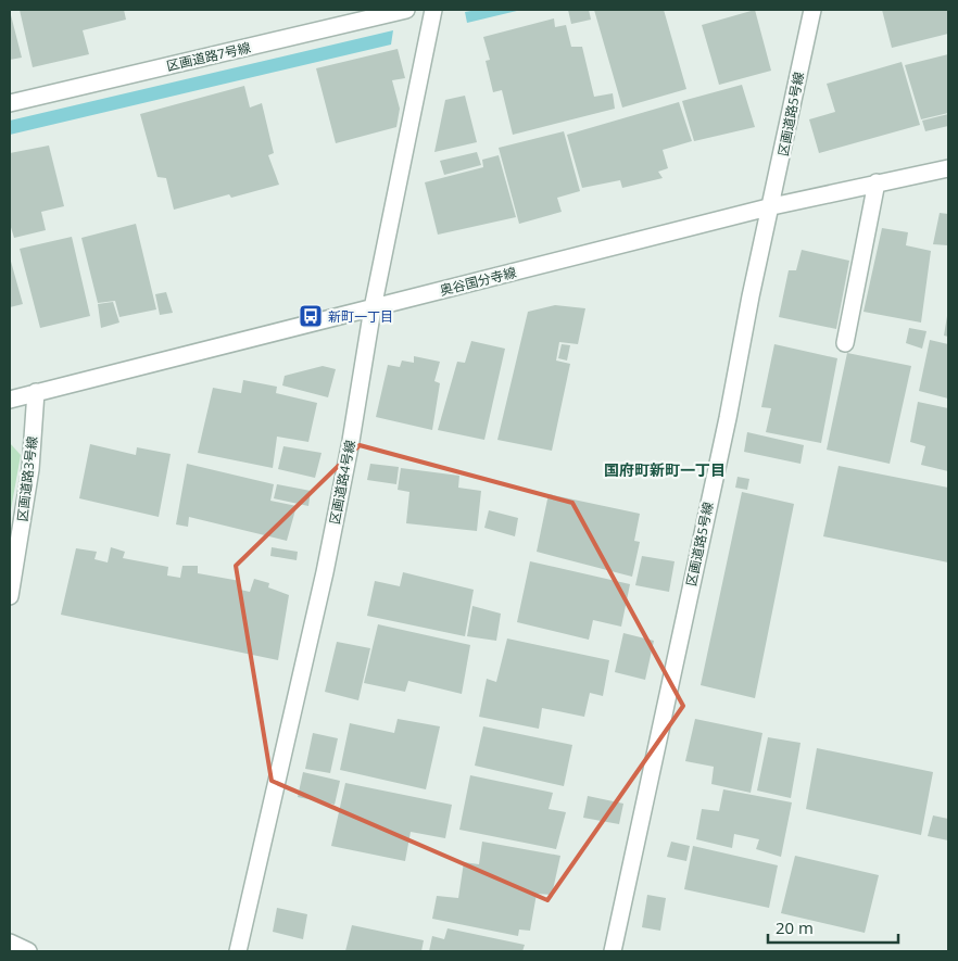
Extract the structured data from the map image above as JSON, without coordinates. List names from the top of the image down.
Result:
{
  "streets": {
    "street": [
      "区画道路7号線",
      "区画道路5号線",
      "奥谷国分寺線",
      "区画道路3号線",
      "区画道路4号線"
    ]
  },
  "crossings": [
    ["区画道路5号線", "奥谷国分寺線"],
    ["奥谷国分寺線", "区画道路3号線"],
    ["奥谷国分寺線", "区画道路4号線"]
  ],
  "districts": ["国府町新町一丁目"],
  "places": {
    "bus stop": ["新町一丁目"]
  },
  "scale_bar": "20 m"
}
